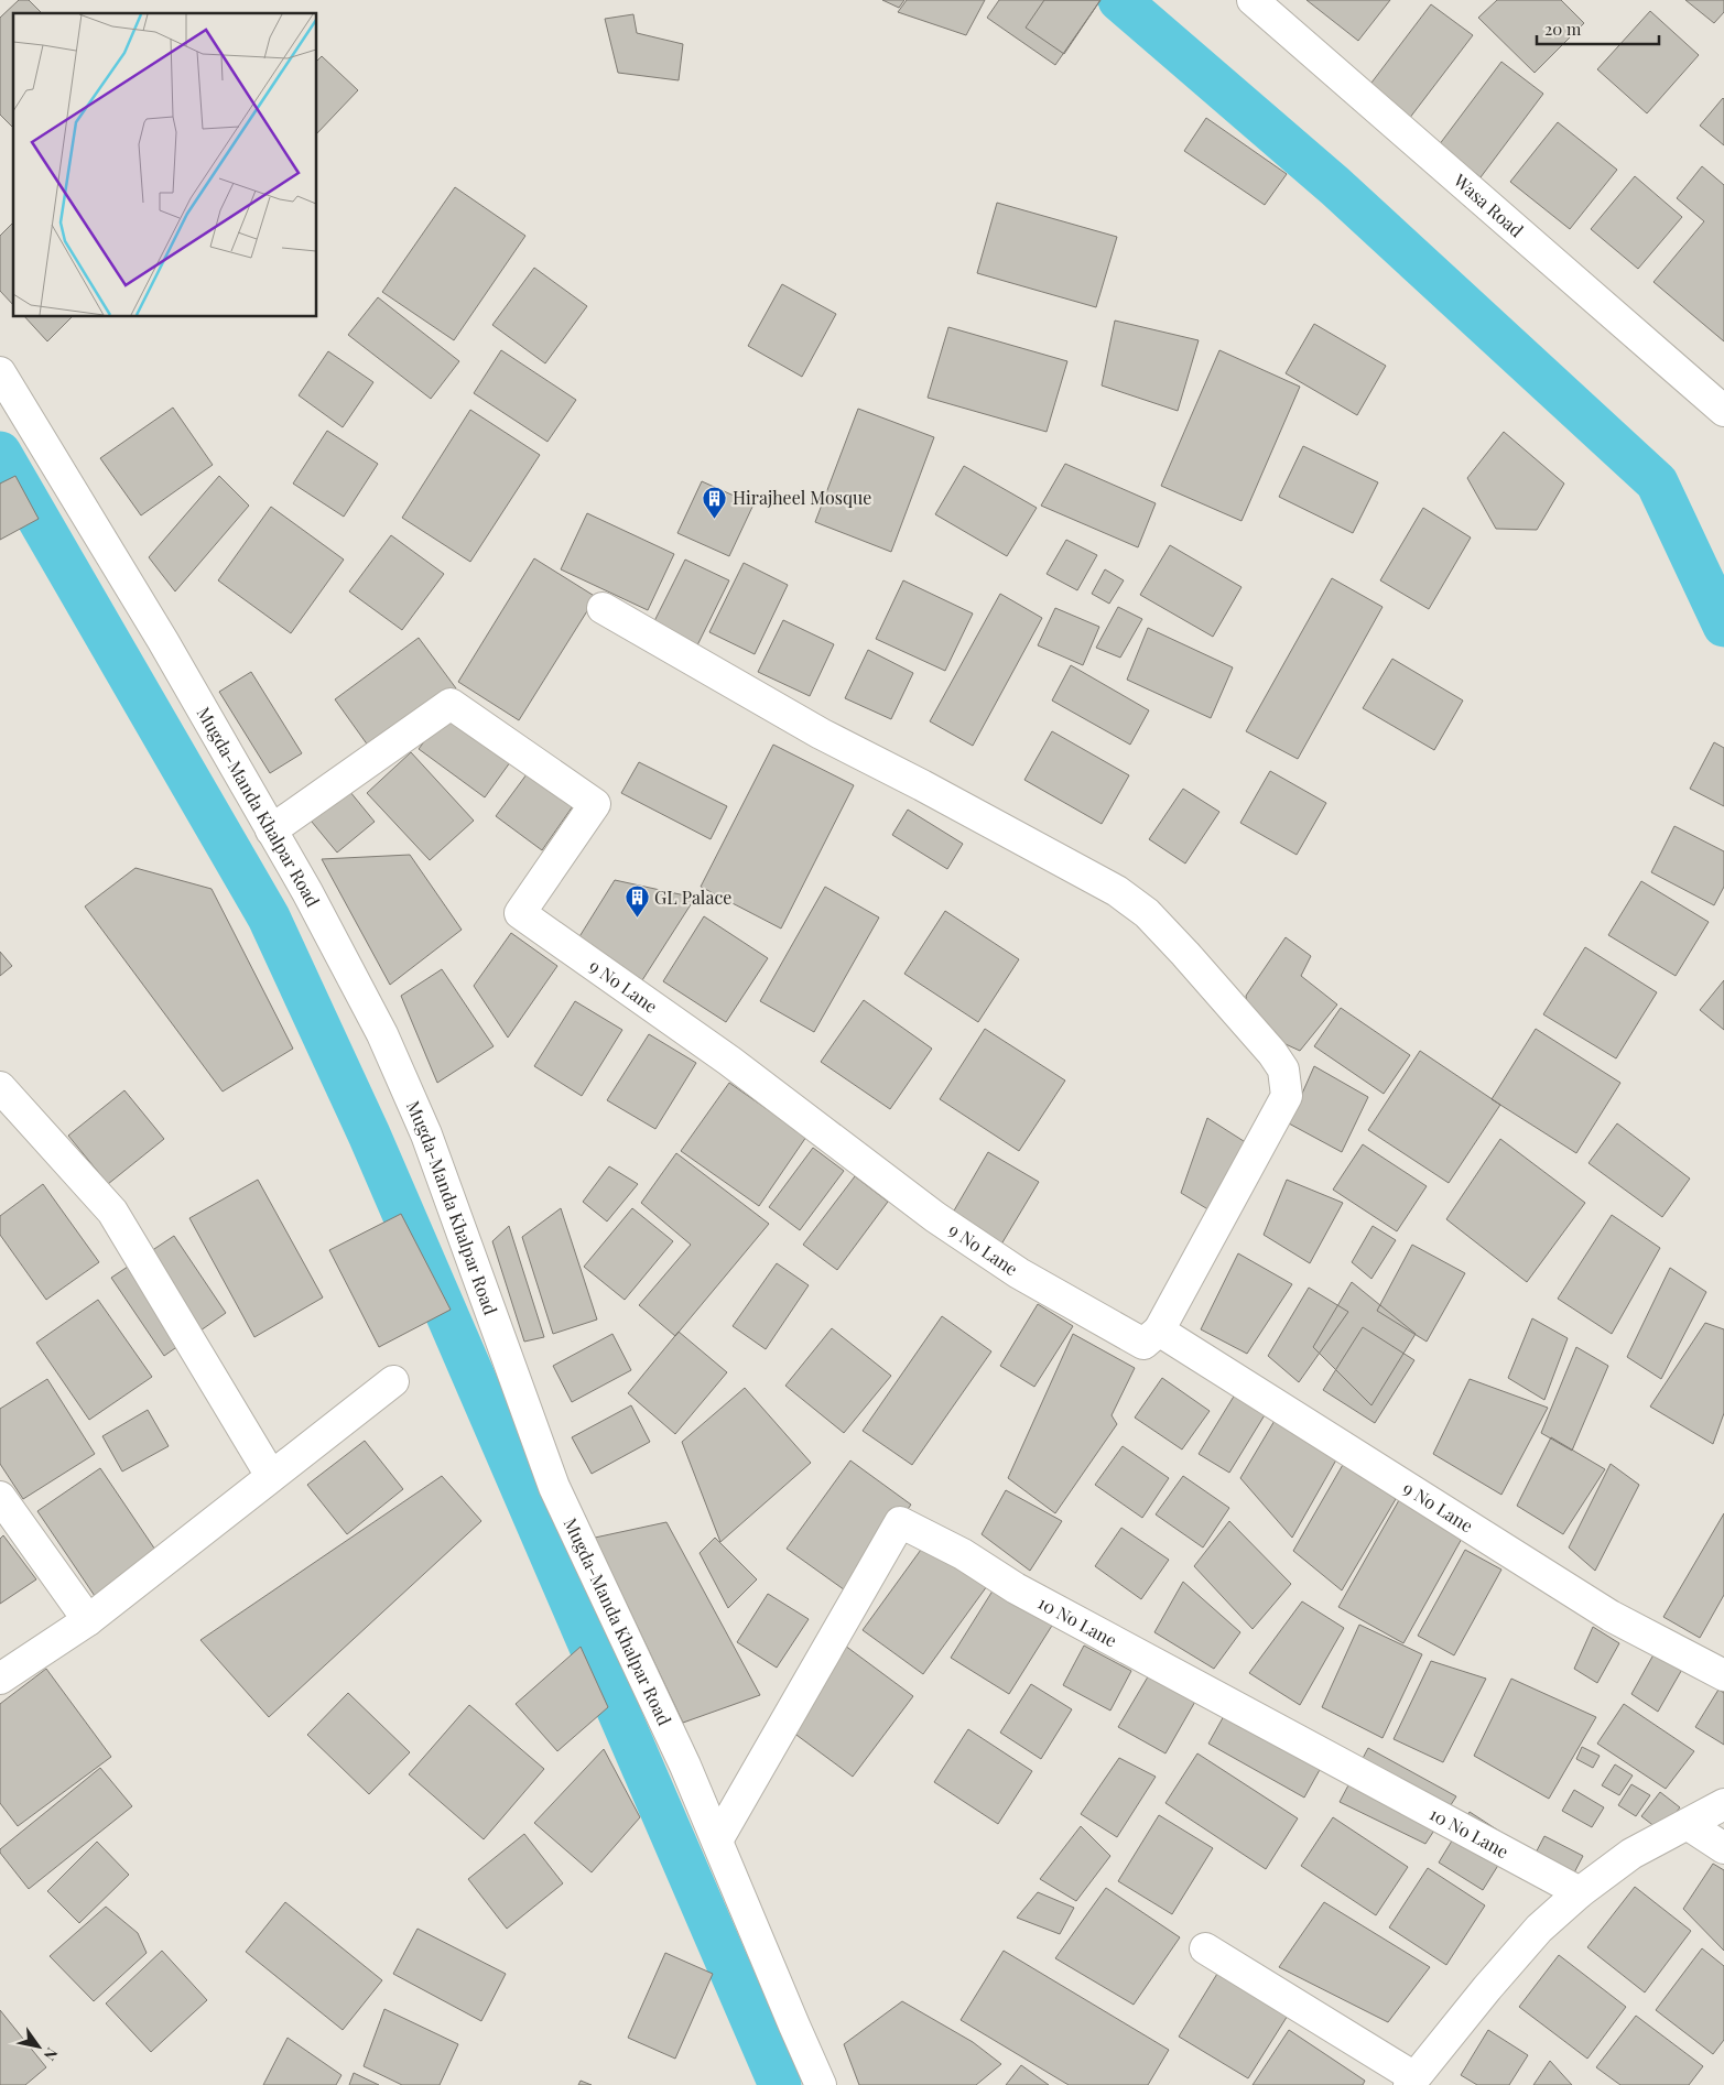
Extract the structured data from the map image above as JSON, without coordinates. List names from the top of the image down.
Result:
{
  "streets": {
    "street": [
      "Wasa Road",
      "Mugda-Manda Khalpar Road",
      "9 No Lane",
      "10 No Lane"
    ]
  },
  "crossings": [
    ["Mugda-Manda Khalpar Road", "9 No Lane"],
    ["Mugda-Manda Khalpar Road", "10 No Lane"]
  ],
  "places": {
    "building": ["Hirajheel Mosque", "GL Palace"]
  },
  "scale_bar": "20 m",
  "north": "bottom right"
}
